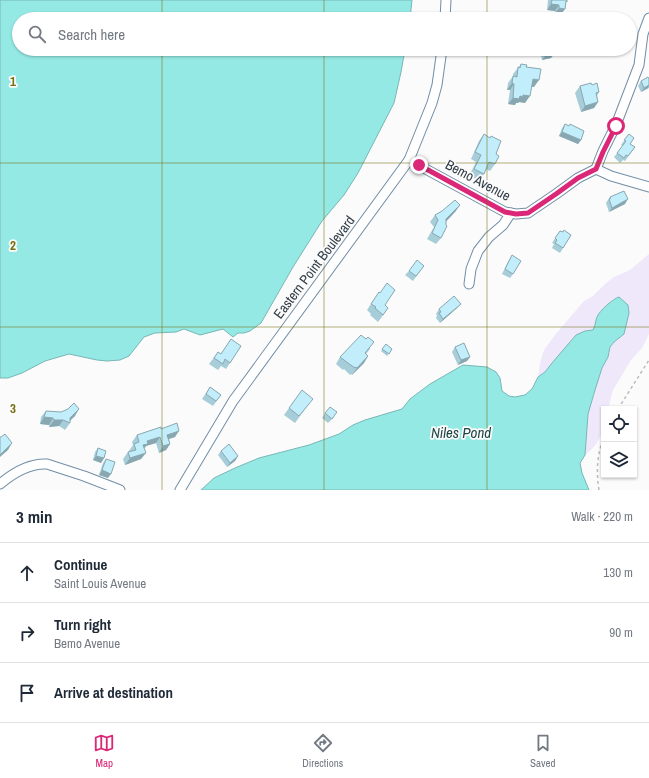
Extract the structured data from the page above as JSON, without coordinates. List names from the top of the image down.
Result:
{
  "streets": {
    "street": ["Bemo Avenue", "Eastern Point Boulevard"]
  },
  "crossings": [
    ["Bemo Avenue", "Eastern Point Boulevard"]
  ],
  "water": ["Niles Pond"],
  "page": {
    "search": "Search here",
    "heading": ["3 min", "Walk · 220 m"],
    "list": [
      ["Continue", "Saint Louis Avenue", "130 m"],
      ["Turn right", "Bemo Avenue", "90 m"],
      "Arrive at destination"
    ],
    "nav": ["Map", "Directions", "Saved"]
  },
  "grid": {
    "rows": ["1", "2", "3"]
  }
}
